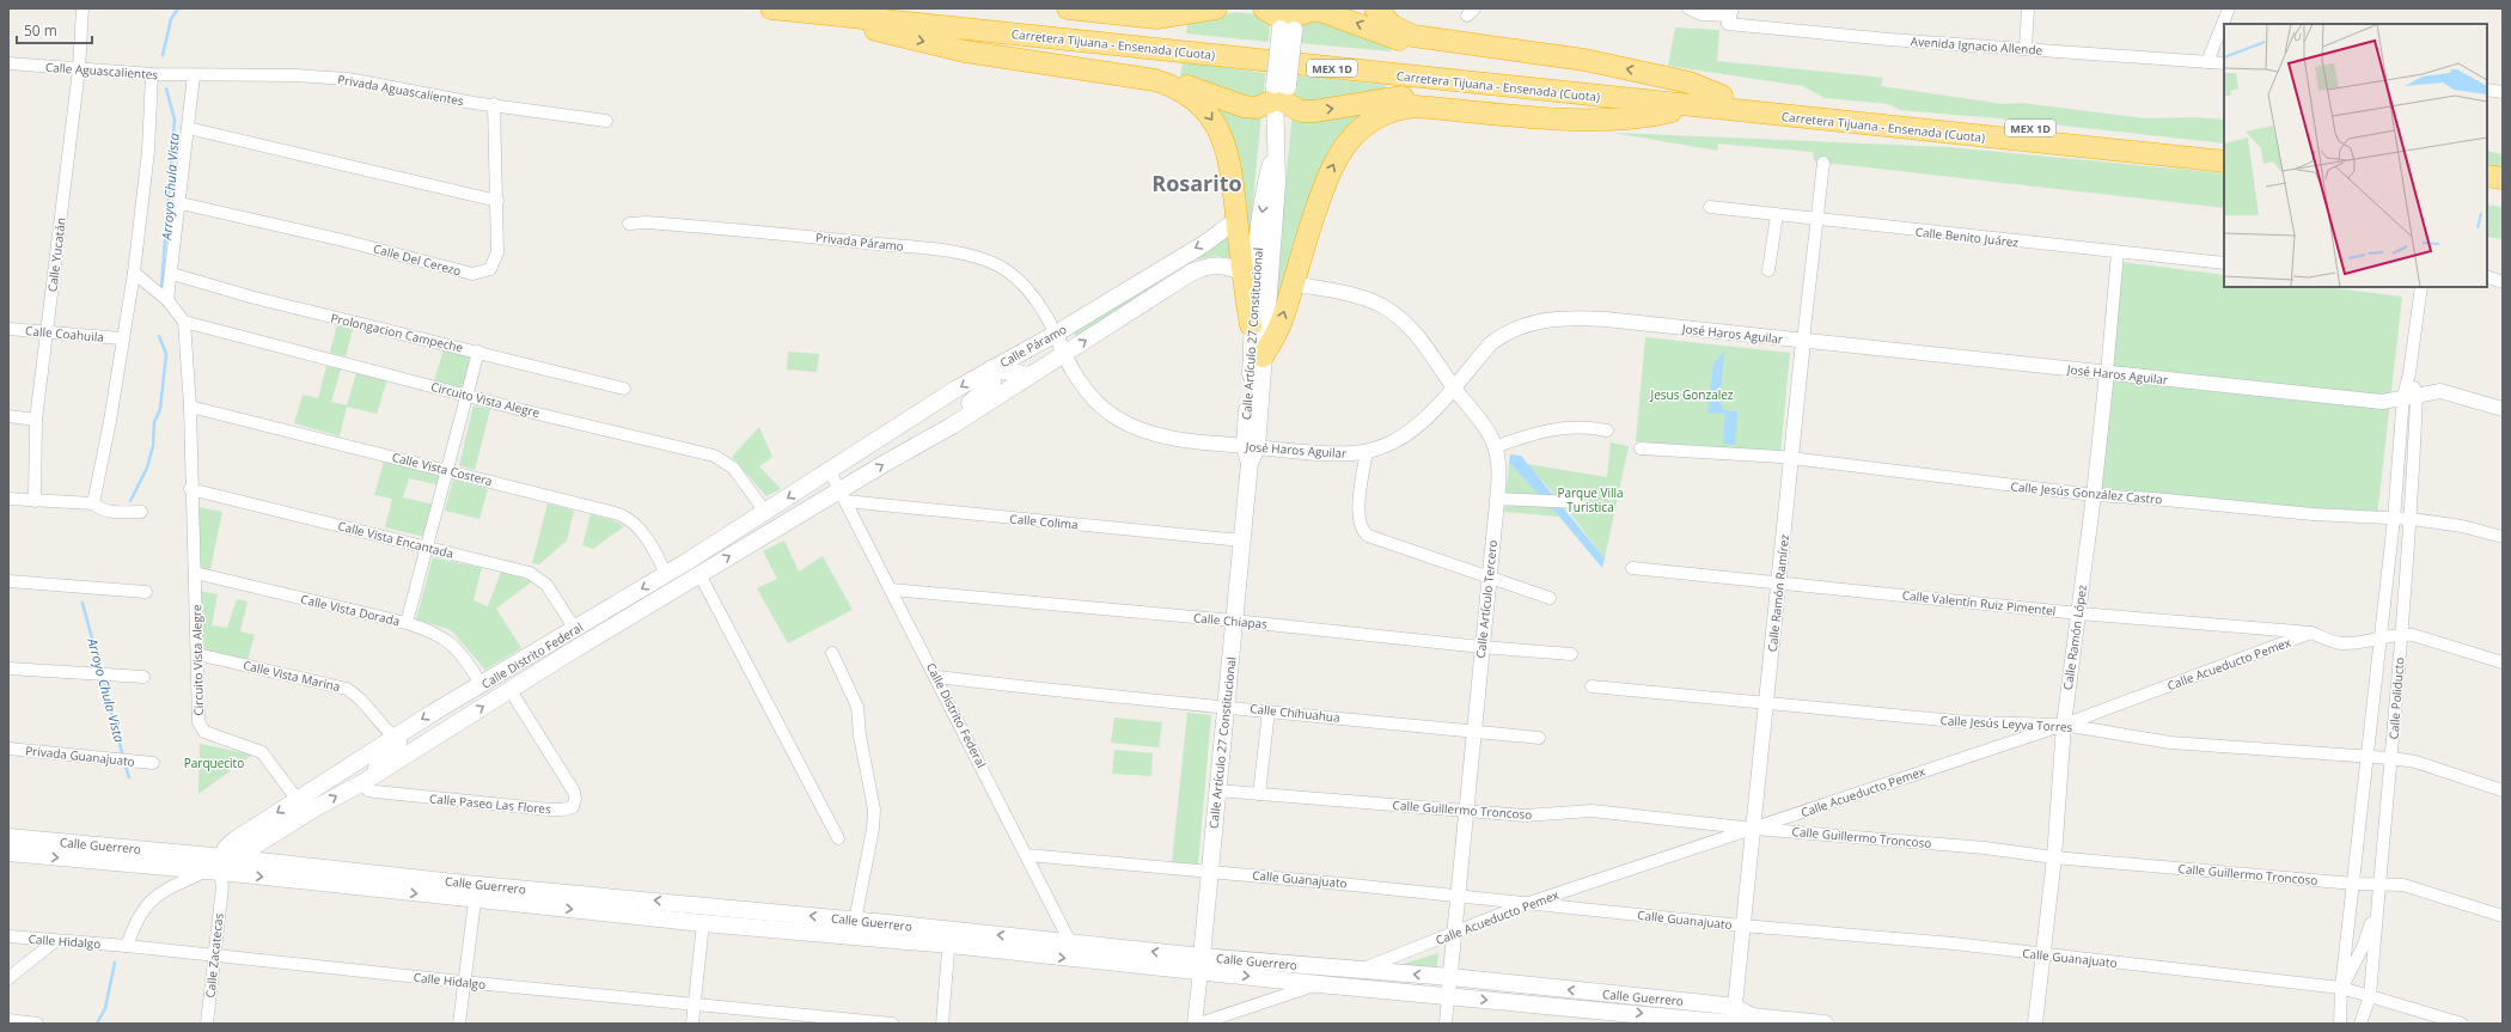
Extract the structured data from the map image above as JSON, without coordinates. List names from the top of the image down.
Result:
{
  "streets": {
    "highway": ["Carretera Tijuana - Ensenada (Cuota)", "MEX 1D"],
    "main road": [
      "Calle Artículo 27 Constitucional",
      "Calle Páramo",
      "Calle Distrito Federal",
      "Calle Guerrero"
    ],
    "street": [
      "Avenida Ignacio Allende",
      "Calle Aguascalientes",
      "Privada Aguascalientes",
      "Calle Benito Juárez",
      "Privada Páramo",
      "Calle Yucatán",
      "Calle Del Cerezo",
      "Prolongacion Campeche",
      "Calle Coahuila",
      "José Haros Aguilar",
      "Circuito Vista Alegre",
      "Calle Vista Costera",
      "Calle Jesús González Castro",
      "Calle Colima",
      "Calle Vista Encantada",
      "Calle Ramón Ramírez",
      "Calle Artículo Tercero",
      "Calle Valentín Ruiz Pimentel",
      "Calle Vista Dorada",
      "Calle Chiapas",
      "Calle Ramón López",
      "Calle Acueducto Pemex",
      "Calle Vista Marina",
      "Calle Poliducto",
      "Calle Chihuahua",
      "Calle Jesús Leyva Torres",
      "Privada Guanajuato",
      "Calle Paseo Las Flores",
      "Calle Guillermo Troncoso",
      "Calle Guanajuato",
      "Calle Hidalgo",
      "Calle Zacatecas"
    ]
  },
  "crossings": [
    ["Calle Aguascalientes", "Privada Aguascalientes"],
    ["Calle Aguascalientes", "Calle Yucatán"],
    ["Privada Aguascalientes", "Calle Del Cerezo"],
    ["Calle Benito Juárez", "Calle Ramón Ramírez"],
    ["Calle Benito Juárez", "Calle Ramón López"],
    ["Privada Páramo", "José Haros Aguilar"],
    ["Privada Páramo", "Calle Páramo"],
    ["Calle Yucatán", "Calle Coahuila"],
    ["Calle Artículo 27 Constitucional", "José Haros Aguilar"],
    ["Calle Artículo 27 Constitucional", "Calle Colima"],
    ["Calle Artículo 27 Constitucional", "Calle Chiapas"],
    ["Calle Artículo 27 Constitucional", "Calle Chihuahua"],
    ["Calle Artículo 27 Constitucional", "Calle Guillermo Troncoso"],
    ["Calle Artículo 27 Constitucional", "Calle Guerrero"],
    ["Calle Artículo 27 Constitucional", "Calle Guanajuato"],
    ["José Haros Aguilar", "Calle Páramo"],
    ["José Haros Aguilar", "Calle Ramón Ramírez"],
    ["José Haros Aguilar", "Calle Artículo Tercero"],
    ["José Haros Aguilar", "Calle Ramón López"],
    ["José Haros Aguilar", "Calle Poliducto"],
    ["Calle Páramo", "Calle Colima"],
    ["Calle Páramo", "Calle Distrito Federal"],
    ["Circuito Vista Alegre", "Calle Vista Costera"],
    ["Circuito Vista Alegre", "Calle Vista Encantada"],
    ["Circuito Vista Alegre", "Calle Vista Dorada"],
    ["Circuito Vista Alegre", "Calle Distrito Federal"],
    ["Circuito Vista Alegre", "Calle Vista Marina"],
    ["Calle Vista Costera", "Calle Distrito Federal"],
    ["Calle Jesús González Castro", "Calle Ramón Ramírez"],
    ["Calle Jesús González Castro", "Calle Ramón López"],
    ["Calle Jesús González Castro", "Calle Poliducto"],
    ["Calle Colima", "Calle Distrito Federal"],
    ["Calle Vista Encantada", "Calle Distrito Federal"],
    ["Calle Ramón Ramírez", "Calle Valentín Ruiz Pimentel"],
    ["Calle Ramón Ramírez", "Calle Acueducto Pemex"],
    ["Calle Ramón Ramírez", "Calle Jesús Leyva Torres"],
    ["Calle Ramón Ramírez", "Calle Guillermo Troncoso"],
    ["Calle Ramón Ramírez", "Calle Guerrero"],
    ["Calle Ramón Ramírez", "Calle Guanajuato"],
    ["Calle Artículo Tercero", "Calle Chiapas"],
    ["Calle Artículo Tercero", "Calle Acueducto Pemex"],
    ["Calle Artículo Tercero", "Calle Chihuahua"],
    ["Calle Artículo Tercero", "Calle Guillermo Troncoso"],
    ["Calle Artículo Tercero", "Calle Guerrero"],
    ["Calle Artículo Tercero", "Calle Guanajuato"],
    ["Calle Valentín Ruiz Pimentel", "Calle Ramón López"],
    ["Calle Valentín Ruiz Pimentel", "Calle Acueducto Pemex"],
    ["Calle Valentín Ruiz Pimentel", "Calle Poliducto"],
    ["Calle Vista Dorada", "Calle Distrito Federal"],
    ["Calle Chiapas", "Calle Distrito Federal"],
    ["Calle Ramón López", "Calle Acueducto Pemex"],
    ["Calle Ramón López", "Calle Jesús Leyva Torres"],
    ["Calle Ramón López", "Calle Guillermo Troncoso"],
    ["Calle Ramón López", "Calle Guanajuato"],
    ["Calle Distrito Federal", "Calle Vista Marina"],
    ["Calle Distrito Federal", "Calle Chihuahua"],
    ["Calle Distrito Federal", "Calle Paseo Las Flores"],
    ["Calle Distrito Federal", "Calle Guerrero"],
    ["Calle Distrito Federal", "Calle Guanajuato"],
    ["Calle Distrito Federal", "Calle Zacatecas"],
    ["Calle Acueducto Pemex", "Calle Jesús Leyva Torres"],
    ["Calle Acueducto Pemex", "Calle Guillermo Troncoso"],
    ["Calle Acueducto Pemex", "Calle Guerrero"],
    ["Calle Acueducto Pemex", "Calle Guanajuato"],
    ["Calle Poliducto", "Calle Jesús Leyva Torres"],
    ["Calle Poliducto", "Calle Guillermo Troncoso"],
    ["Calle Poliducto", "Calle Guanajuato"],
    ["Calle Guerrero", "Calle Zacatecas"],
    ["Calle Hidalgo", "Calle Zacatecas"]
  ],
  "districts": ["Rosarito"],
  "water": ["Arroyo Chula Vista"],
  "parks": ["Jesus Gonzalez", "Parque Villa Turistica", "Parquecito"],
  "scale_bar": "50 m"
}
